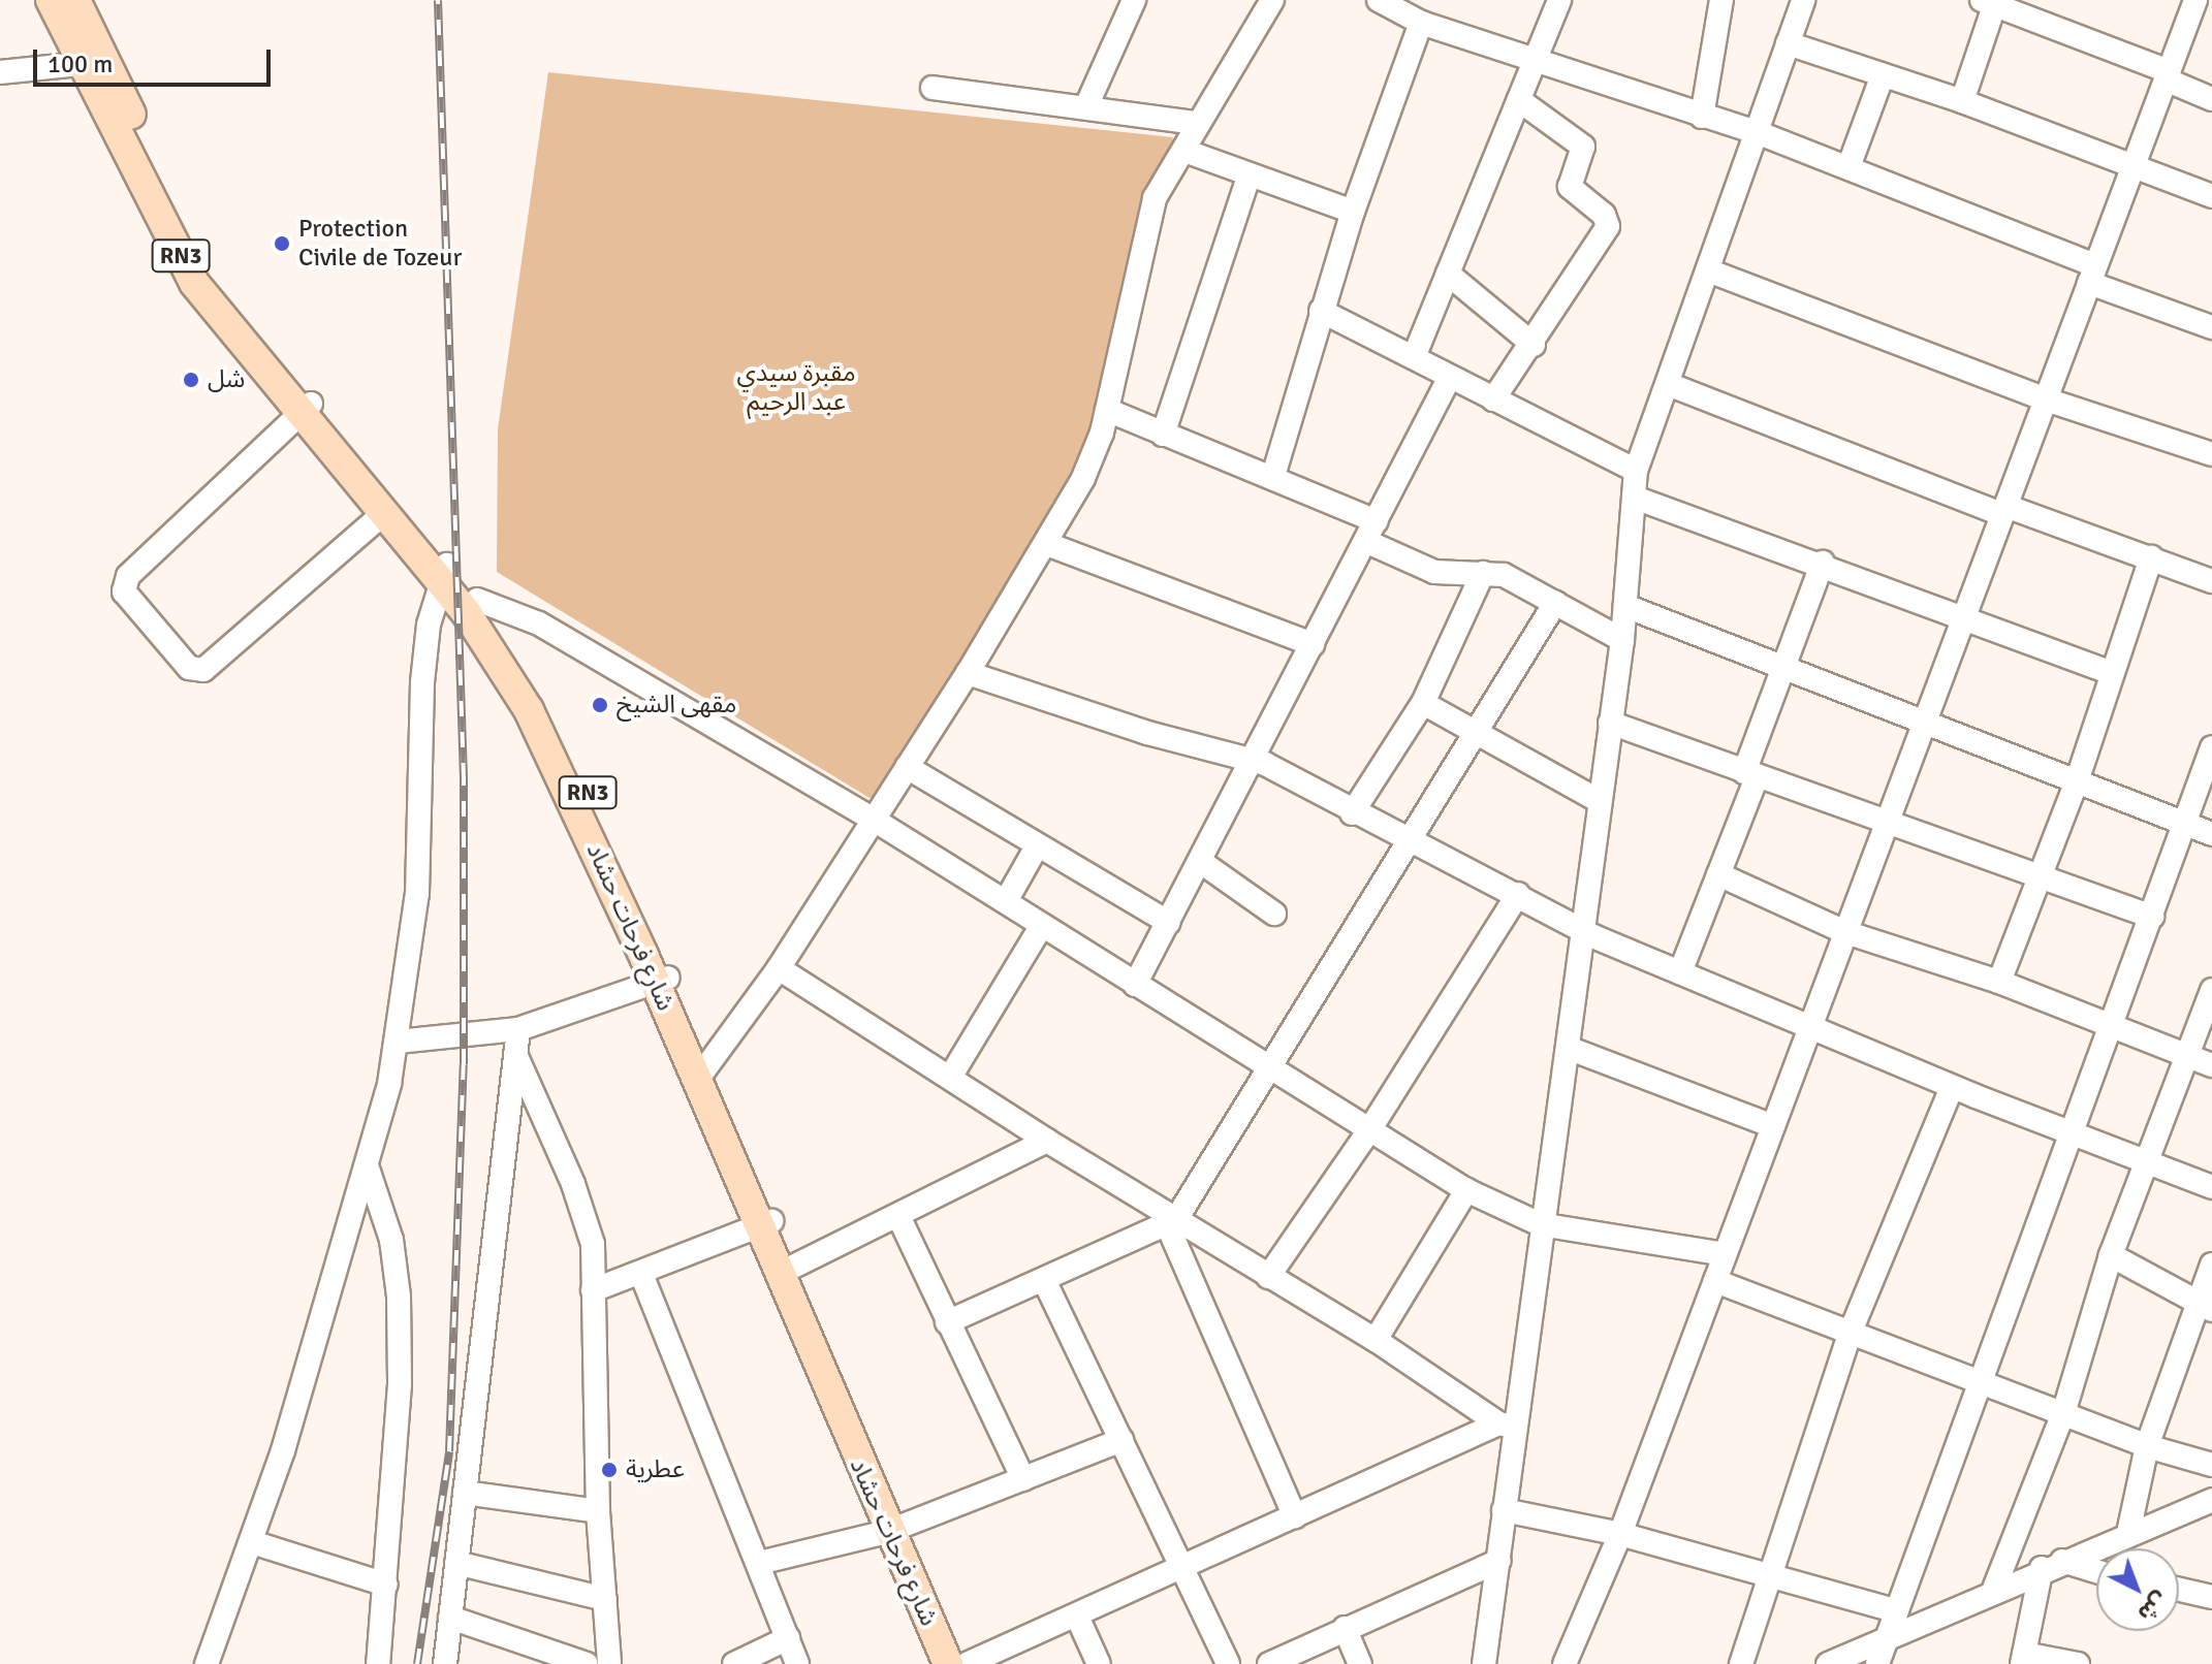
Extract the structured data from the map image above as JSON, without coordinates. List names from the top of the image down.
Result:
{
  "streets": {
    "main road": ["RN3", "شارع فرحات حشاد"]
  },
  "parks": ["مقبرة سيدي عبد الرحيم"],
  "places": [
    "Protection Civile de Tozeur",
    "شل",
    "مقهى الشيخ",
    "عطرية"
  ],
  "scale_bar": "100 m",
  "north": "bottom right"
}
